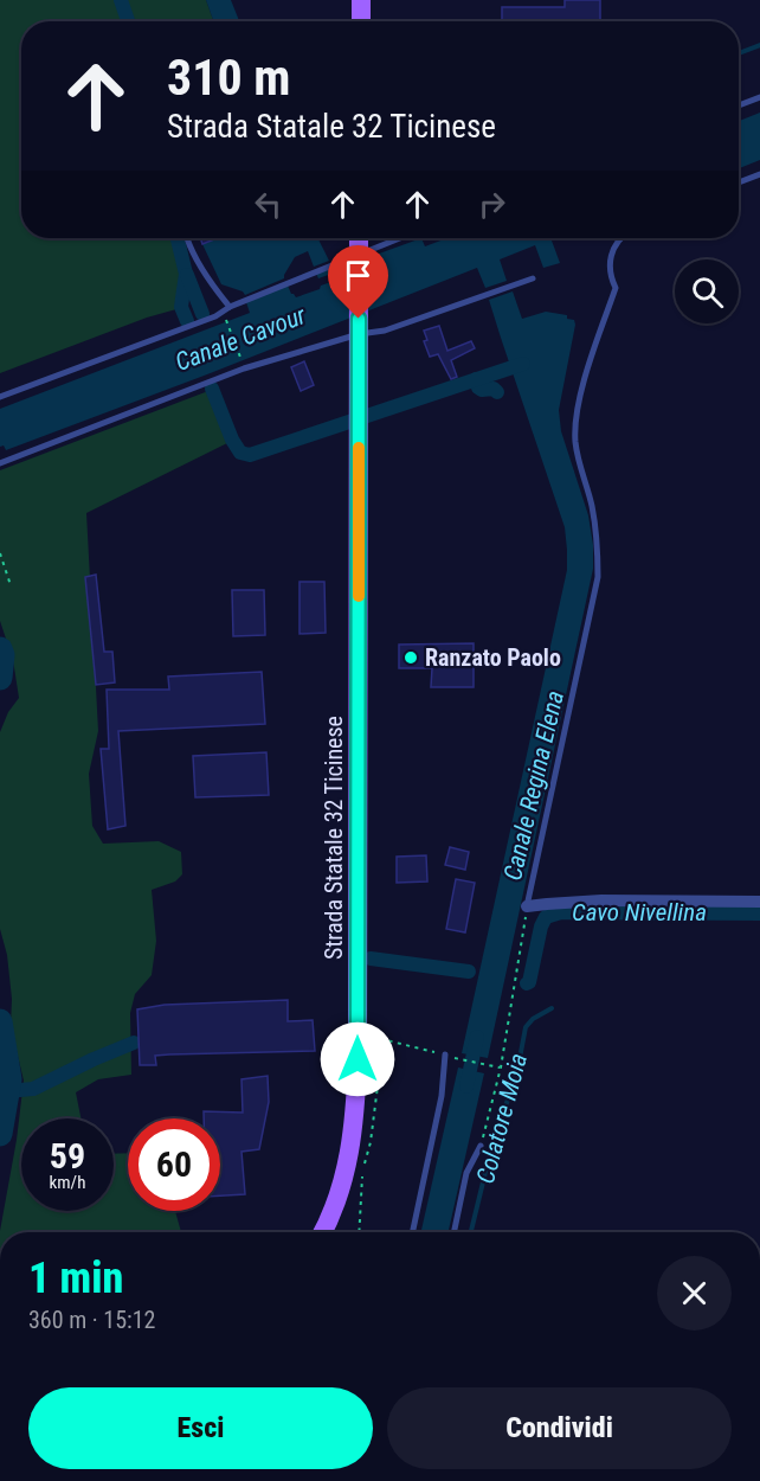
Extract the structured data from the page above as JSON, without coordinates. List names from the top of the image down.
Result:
{
  "streets": {
    "main road": ["Strada Statale 32 Ticinese"]
  },
  "water": [
    "Canale Cavour",
    "Canale Regina Elena",
    "Cavo Nivellina",
    "Colatore Moia"
  ],
  "places": ["Ranzato Paolo"],
  "page": {
    "turn": ["310 m", "Strada Statale 32 Ticinese"],
    "speed": "59 km/h",
    "limit": "60",
    "heading": ["1 min", "360 m · 15:12"],
    "buttons": ["Esci", "Condividi"]
  }
}
